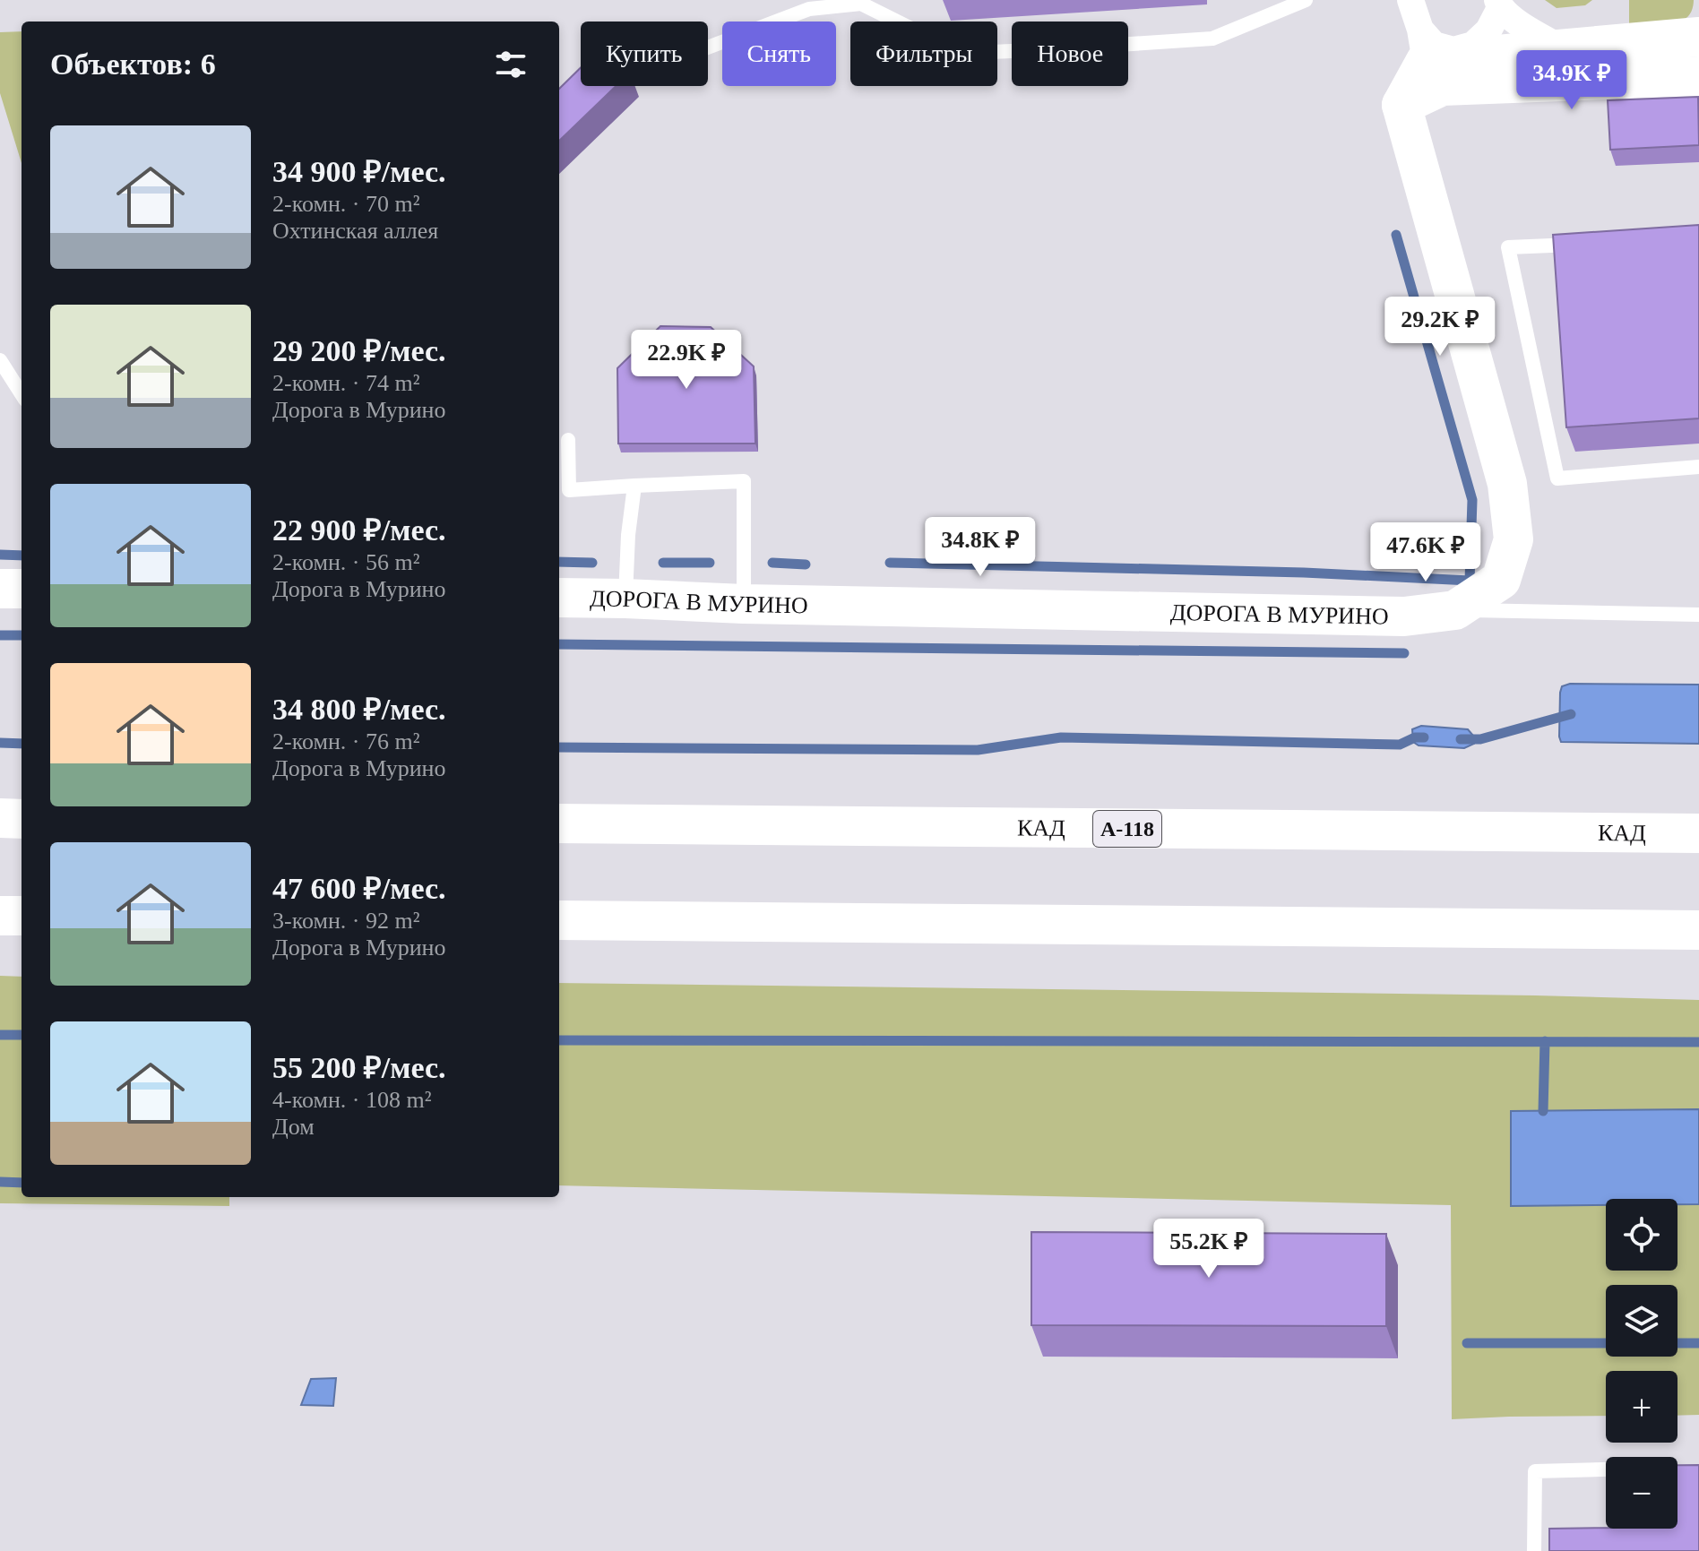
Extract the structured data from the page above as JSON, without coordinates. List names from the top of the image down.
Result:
{
  "streets": {
    "main road": ["ДОРОГА В МУРИНО", "КАД", "А-118"]
  },
  "page": {
    "chip": [
      "Купить",
      "Снять",
      "Фильтры",
      "Новое"
    ],
    "heading": "Объектов: 6",
    "price": [
      "34.9K ₽",
      "29.2K ₽",
      "22.9K ₽",
      "34.8K ₽",
      "47.6K ₽",
      "55.2K ₽"
    ],
    "list": [
      {
        "name": "34 900 ₽/мес.",
        "note": "2-комн. · 70 m² · Охтинская аллея"
      },
      {
        "name": "29 200 ₽/мес.",
        "note": "2-комн. · 74 m² · Дорога в Мурино"
      },
      {
        "name": "22 900 ₽/мес.",
        "note": "2-комн. · 56 m² · Дорога в Мурино"
      },
      {
        "name": "34 800 ₽/мес.",
        "note": "2-комн. · 76 m² · Дорога в Мурино"
      },
      {
        "name": "47 600 ₽/мес.",
        "note": "3-комн. · 92 m² · Дорога в Мурино"
      },
      {
        "name": "55 200 ₽/мес.",
        "note": "4-комн. · 108 m² · Дом"
      }
    ],
    "map_buttons": ["+", "−"]
  }
}
